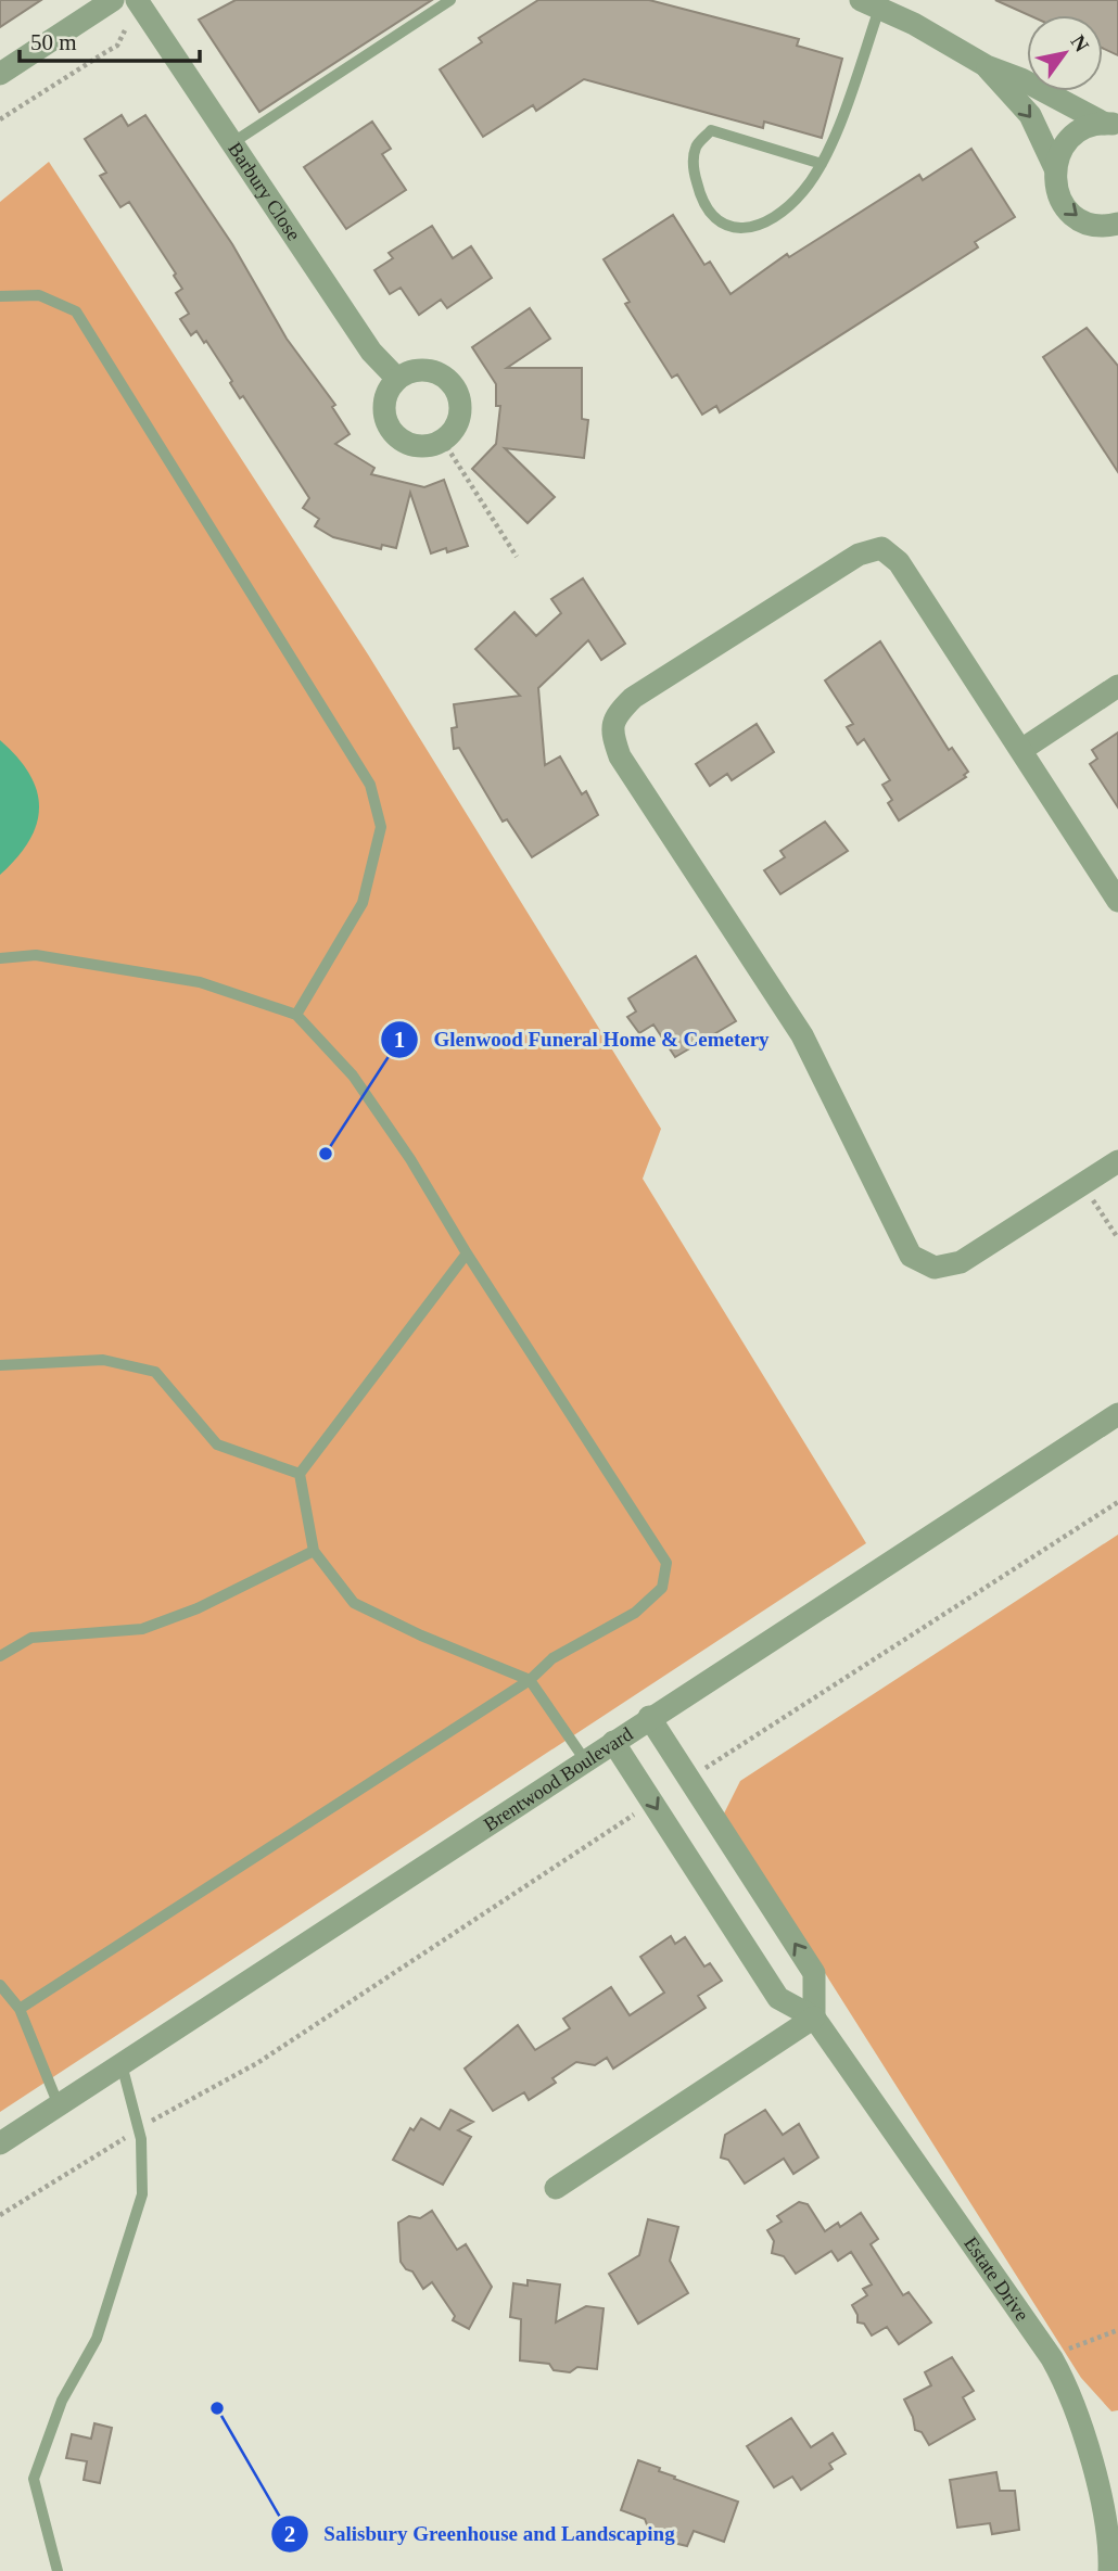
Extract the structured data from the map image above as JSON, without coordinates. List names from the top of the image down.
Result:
{
  "streets": {
    "street": ["Barbury Close", "Brentwood Boulevard", "Estate Drive"]
  },
  "crossings": [
    ["Brentwood Boulevard", "Estate Drive"]
  ],
  "places": ["Glenwood Funeral Home & Cemetery", "Salisbury Greenhouse and Landscaping"],
  "scale_bar": "50 m",
  "north": "top right"
}
